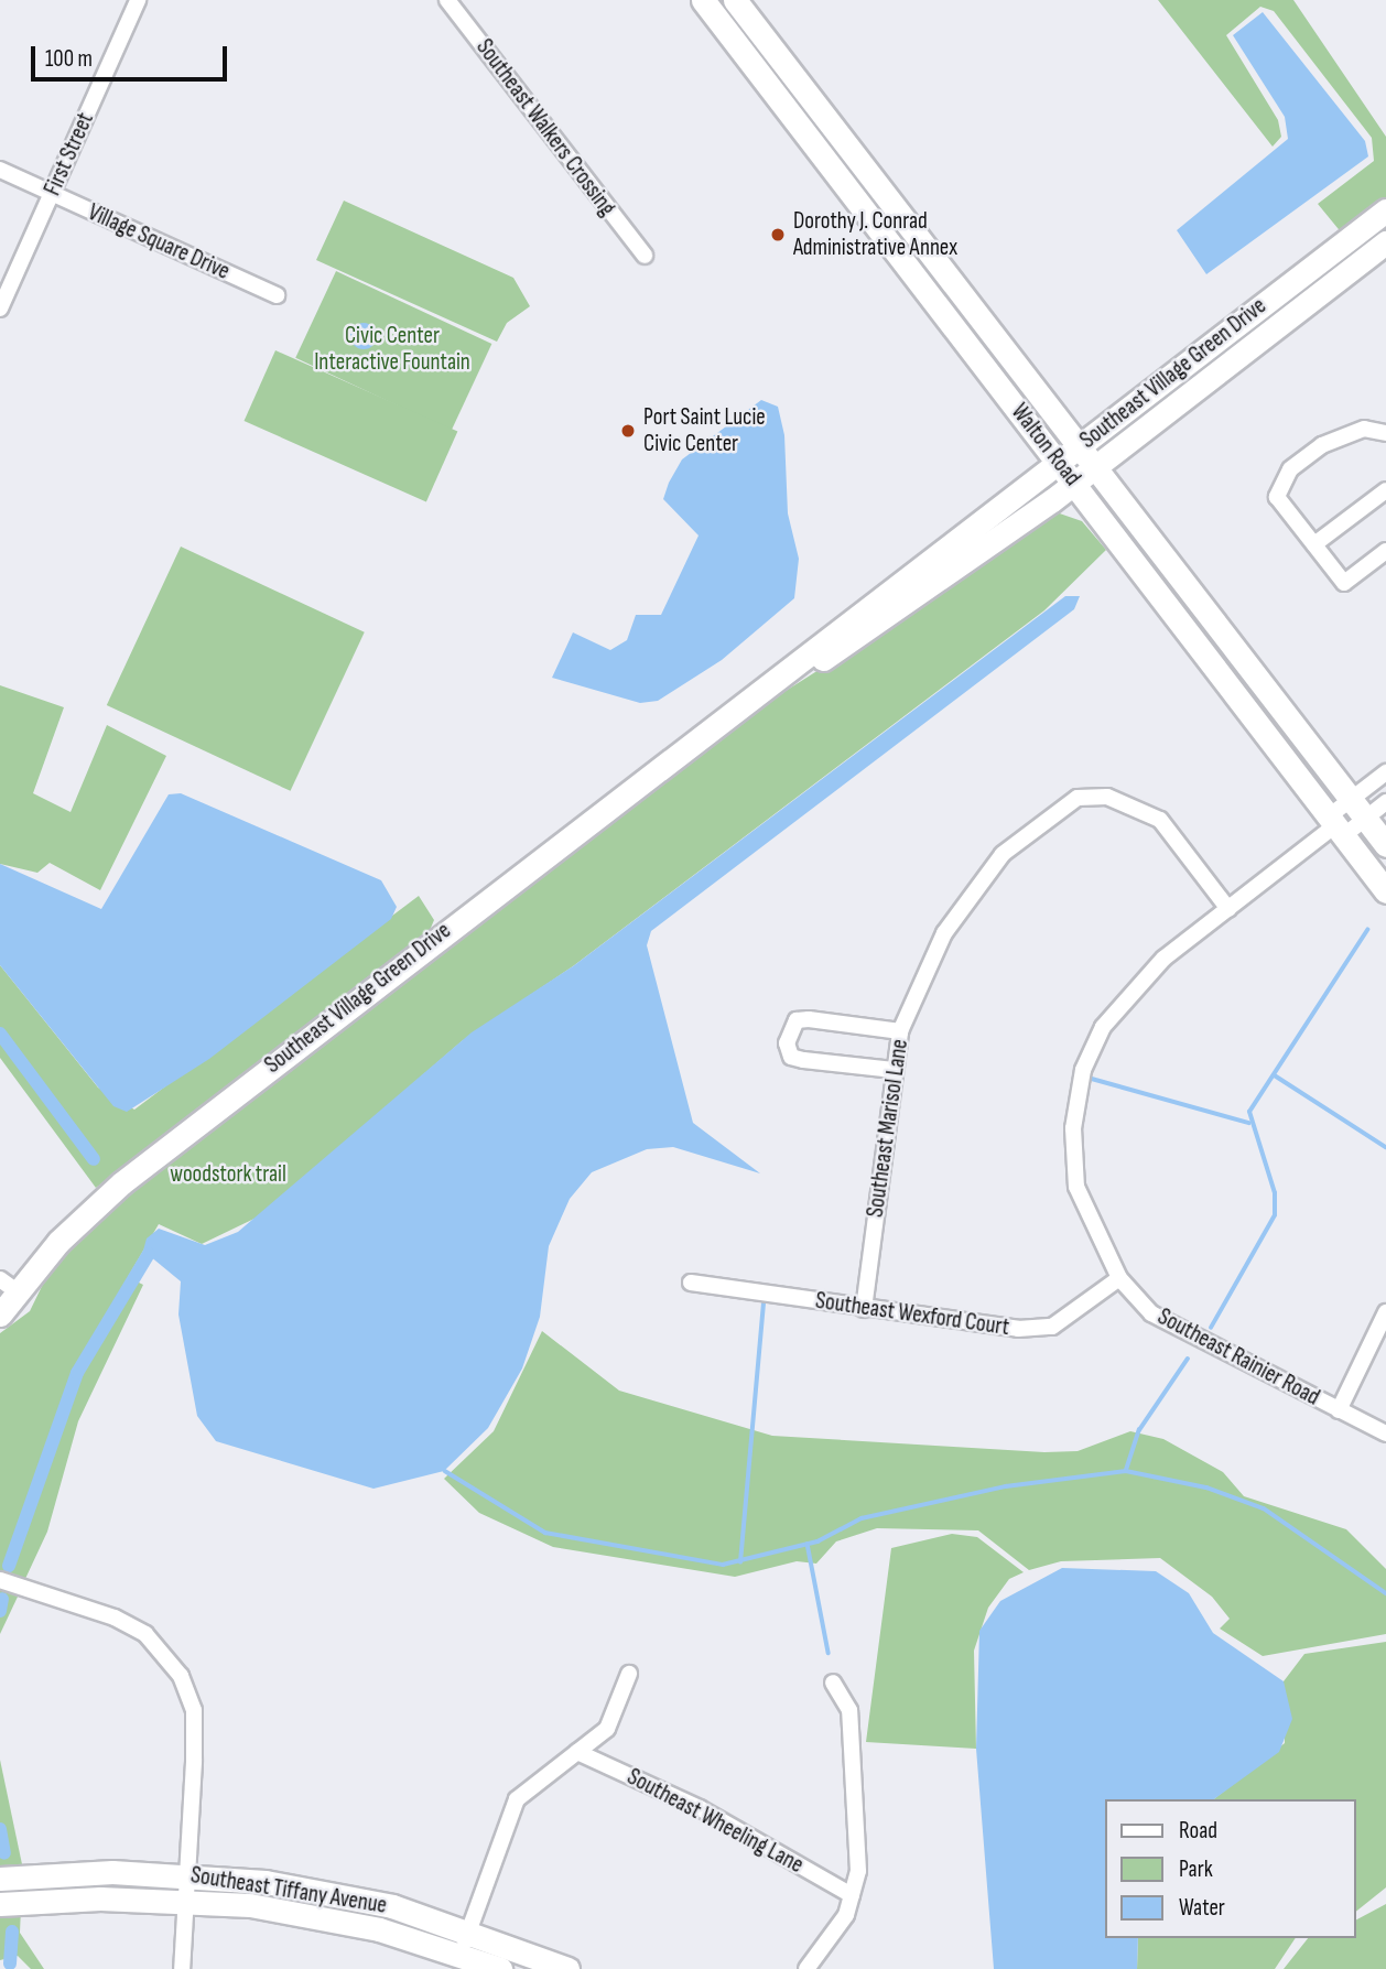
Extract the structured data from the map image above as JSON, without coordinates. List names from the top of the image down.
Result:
{
  "streets": {
    "street": [
      "Southeast Walkers Crossing",
      "First Street",
      "Village Square Drive",
      "Southeast Village Green Drive",
      "Walton Road",
      "Southeast Marisol Lane",
      "Southeast Wexford Court",
      "Southeast Rainier Road",
      "Southeast Wheeling Lane",
      "Southeast Tiffany Avenue"
    ]
  },
  "crossings": [
    ["First Street", "Village Square Drive"],
    ["Southeast Village Green Drive", "Walton Road"],
    ["Walton Road", "Southeast Rainier Road"],
    ["Southeast Marisol Lane", "Southeast Wexford Court"],
    ["Southeast Marisol Lane", "Southeast Rainier Road"],
    ["Southeast Wexford Court", "Southeast Rainier Road"]
  ],
  "parks": ["Civic Center Interactive Fountain", "woodstork trail"],
  "places": ["Dorothy J. Conrad Administrative Annex", "Port Saint Lucie Civic Center"],
  "legend": ["Road", "Park", "Water"],
  "scale_bar": "100 m"
}
